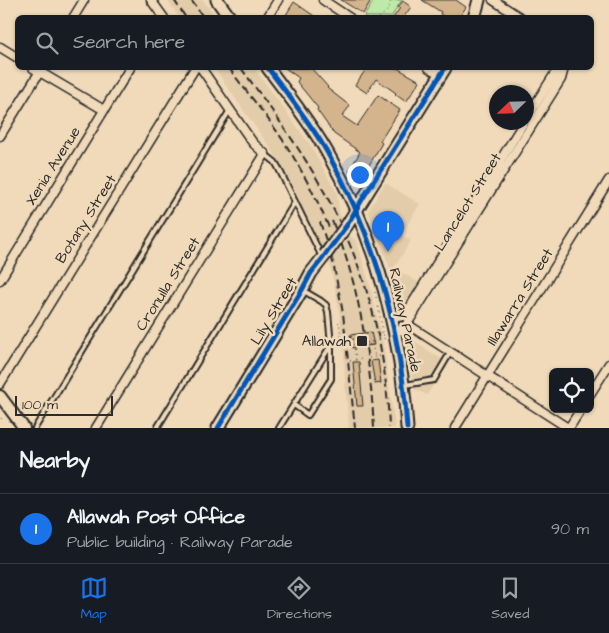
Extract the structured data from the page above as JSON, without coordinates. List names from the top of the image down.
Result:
{
  "streets": {
    "main road": ["Lily Street", "Railway Parade"],
    "street": [
      "Xenia Avenue",
      "Lancelot Street",
      "Botany Street",
      "Cronulla Street",
      "Illawarra Street"
    ]
  },
  "crossings": [
    ["Lancelot Street", "Railway Parade"],
    ["Lily Street", "Railway Parade"]
  ],
  "places": {
    "transit": ["Allawah"]
  },
  "scale_bar": "100 m",
  "north": "bottom left",
  "page": {
    "search": "Search here",
    "pins": "1",
    "scale": "100 m",
    "heading": "Nearby",
    "list": [
      {
        "mark": "1",
        "name": "Allawah Post Office",
        "note": "Public building · Railway Parade",
        "value": "90 m"
      }
    ],
    "nav": ["Map", "Directions", "Saved"]
  }
}
